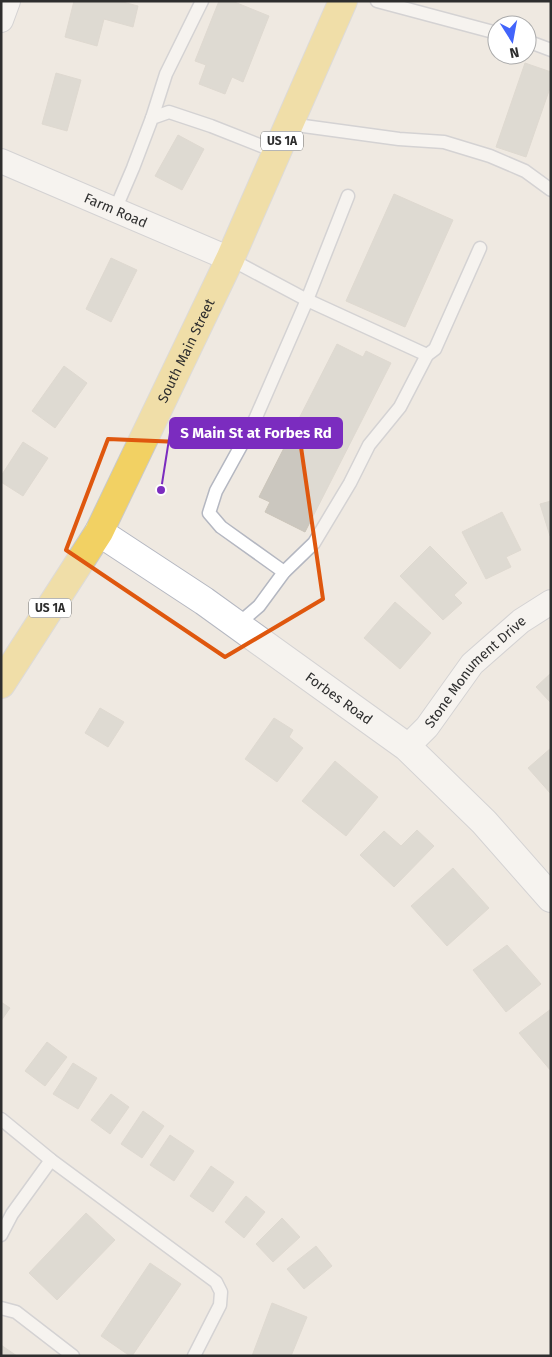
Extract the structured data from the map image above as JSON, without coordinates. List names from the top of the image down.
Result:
{
  "streets": {
    "main road": ["US 1A", "South Main Street"],
    "street": ["Farm Road", "Stone Monument Drive", "Forbes Road"]
  },
  "crossings": [
    ["Farm Road", "South Main Street"],
    ["South Main Street", "Forbes Road"],
    ["Stone Monument Drive", "Forbes Road"]
  ],
  "places": ["S Main St at Forbes Rd"],
  "north": "bottom"
}
